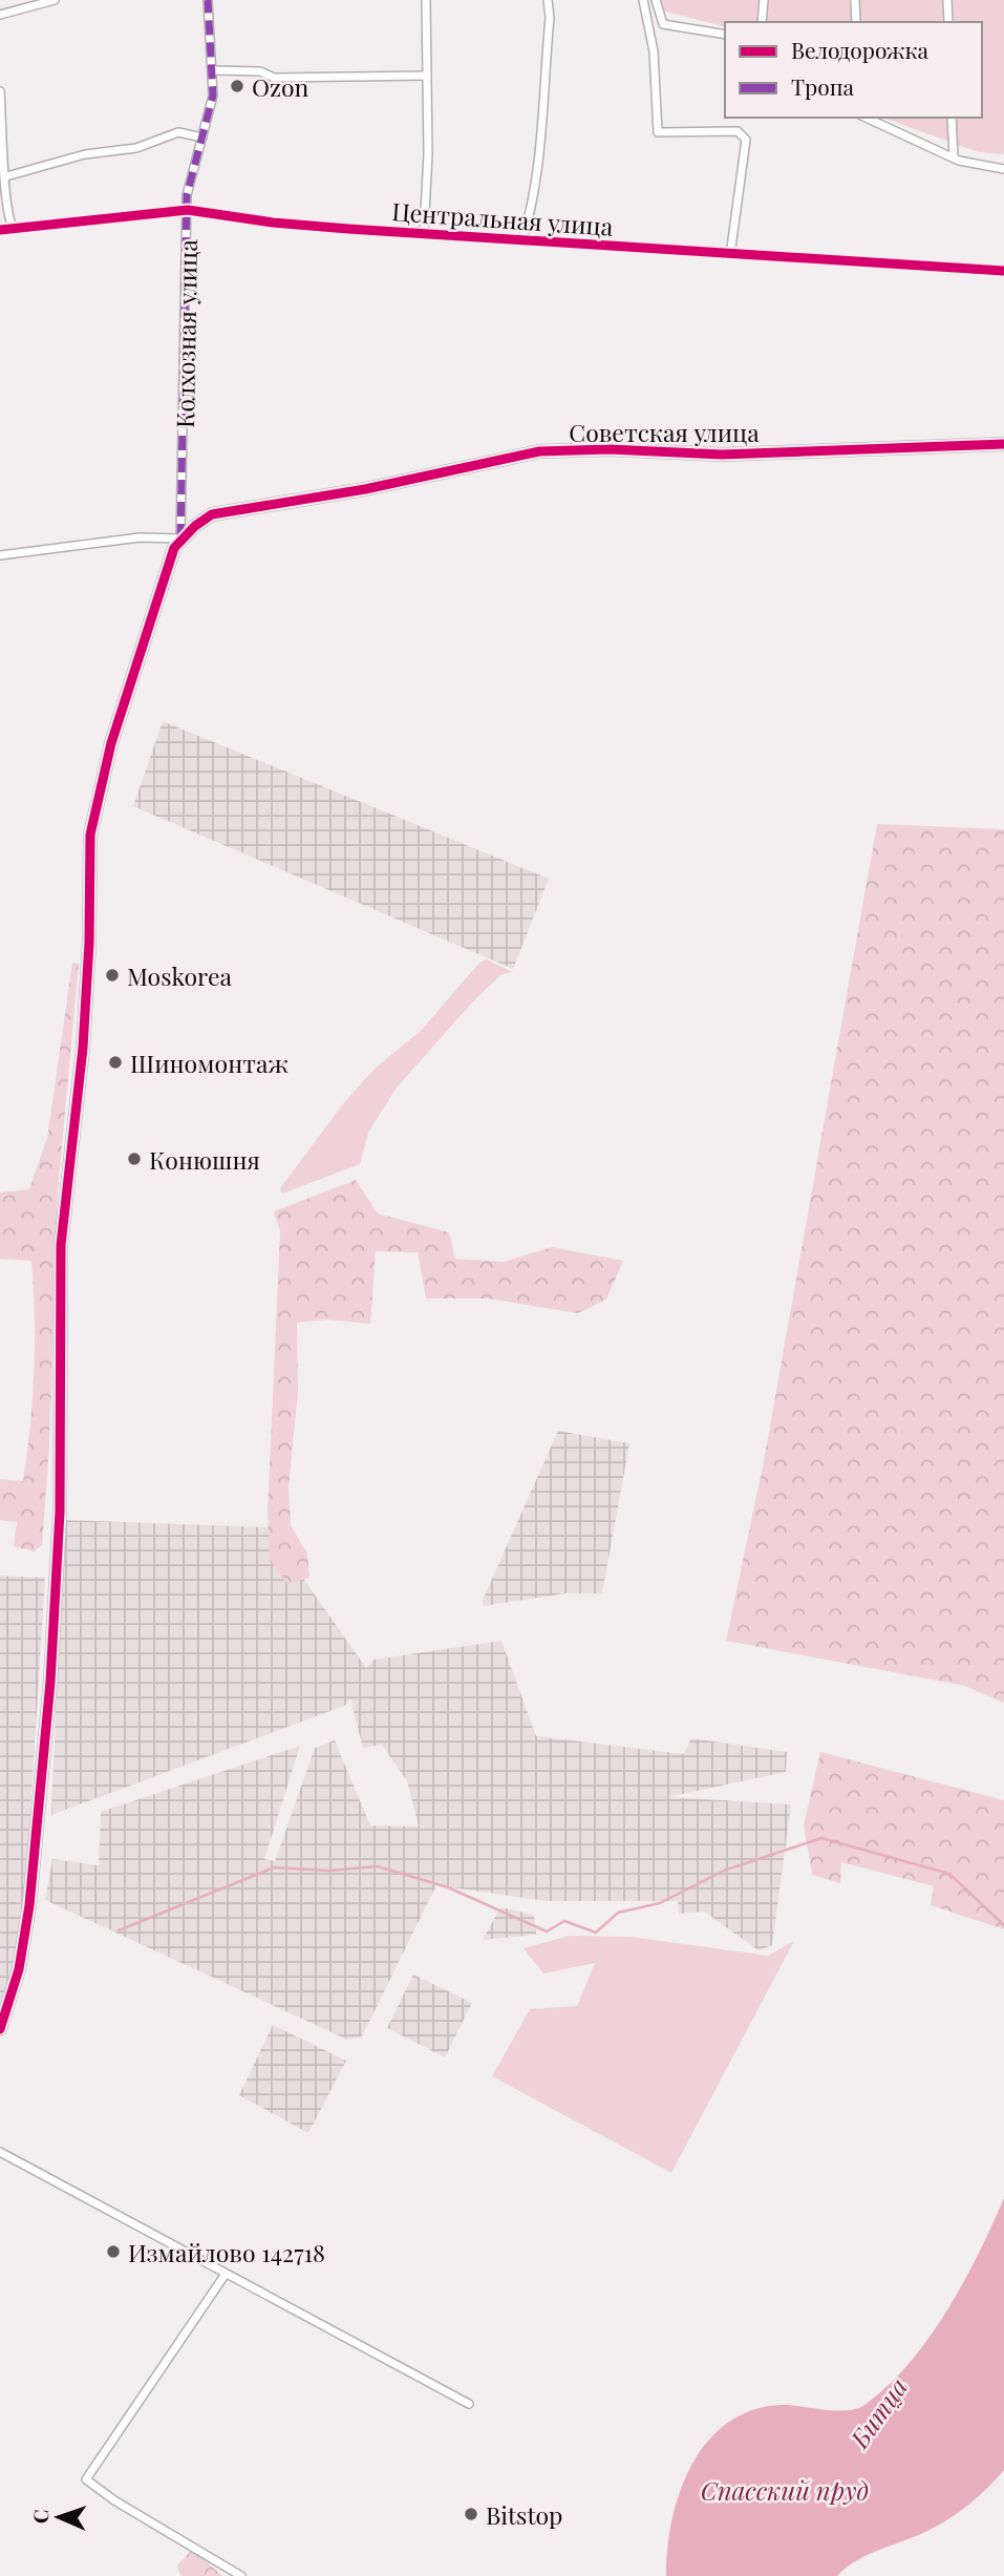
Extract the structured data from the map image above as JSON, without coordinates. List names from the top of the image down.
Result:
{
  "streets": {
    "street": ["Центральная улица", "Колхозная улица", "Советская улица"]
  },
  "crossings": [
    ["Центральная улица", "Колхозная улица"],
    ["Колхозная улица", "Советская улица"]
  ],
  "water": ["Битца", "Спасский пруд"],
  "places": [
    "Ozon",
    "Moskorea",
    "Шиномонтаж",
    "Конюшня",
    "Измайлово 142718",
    "Bitstop"
  ],
  "legend": ["Велодорожка", "Тропа"],
  "north": "left"
}
